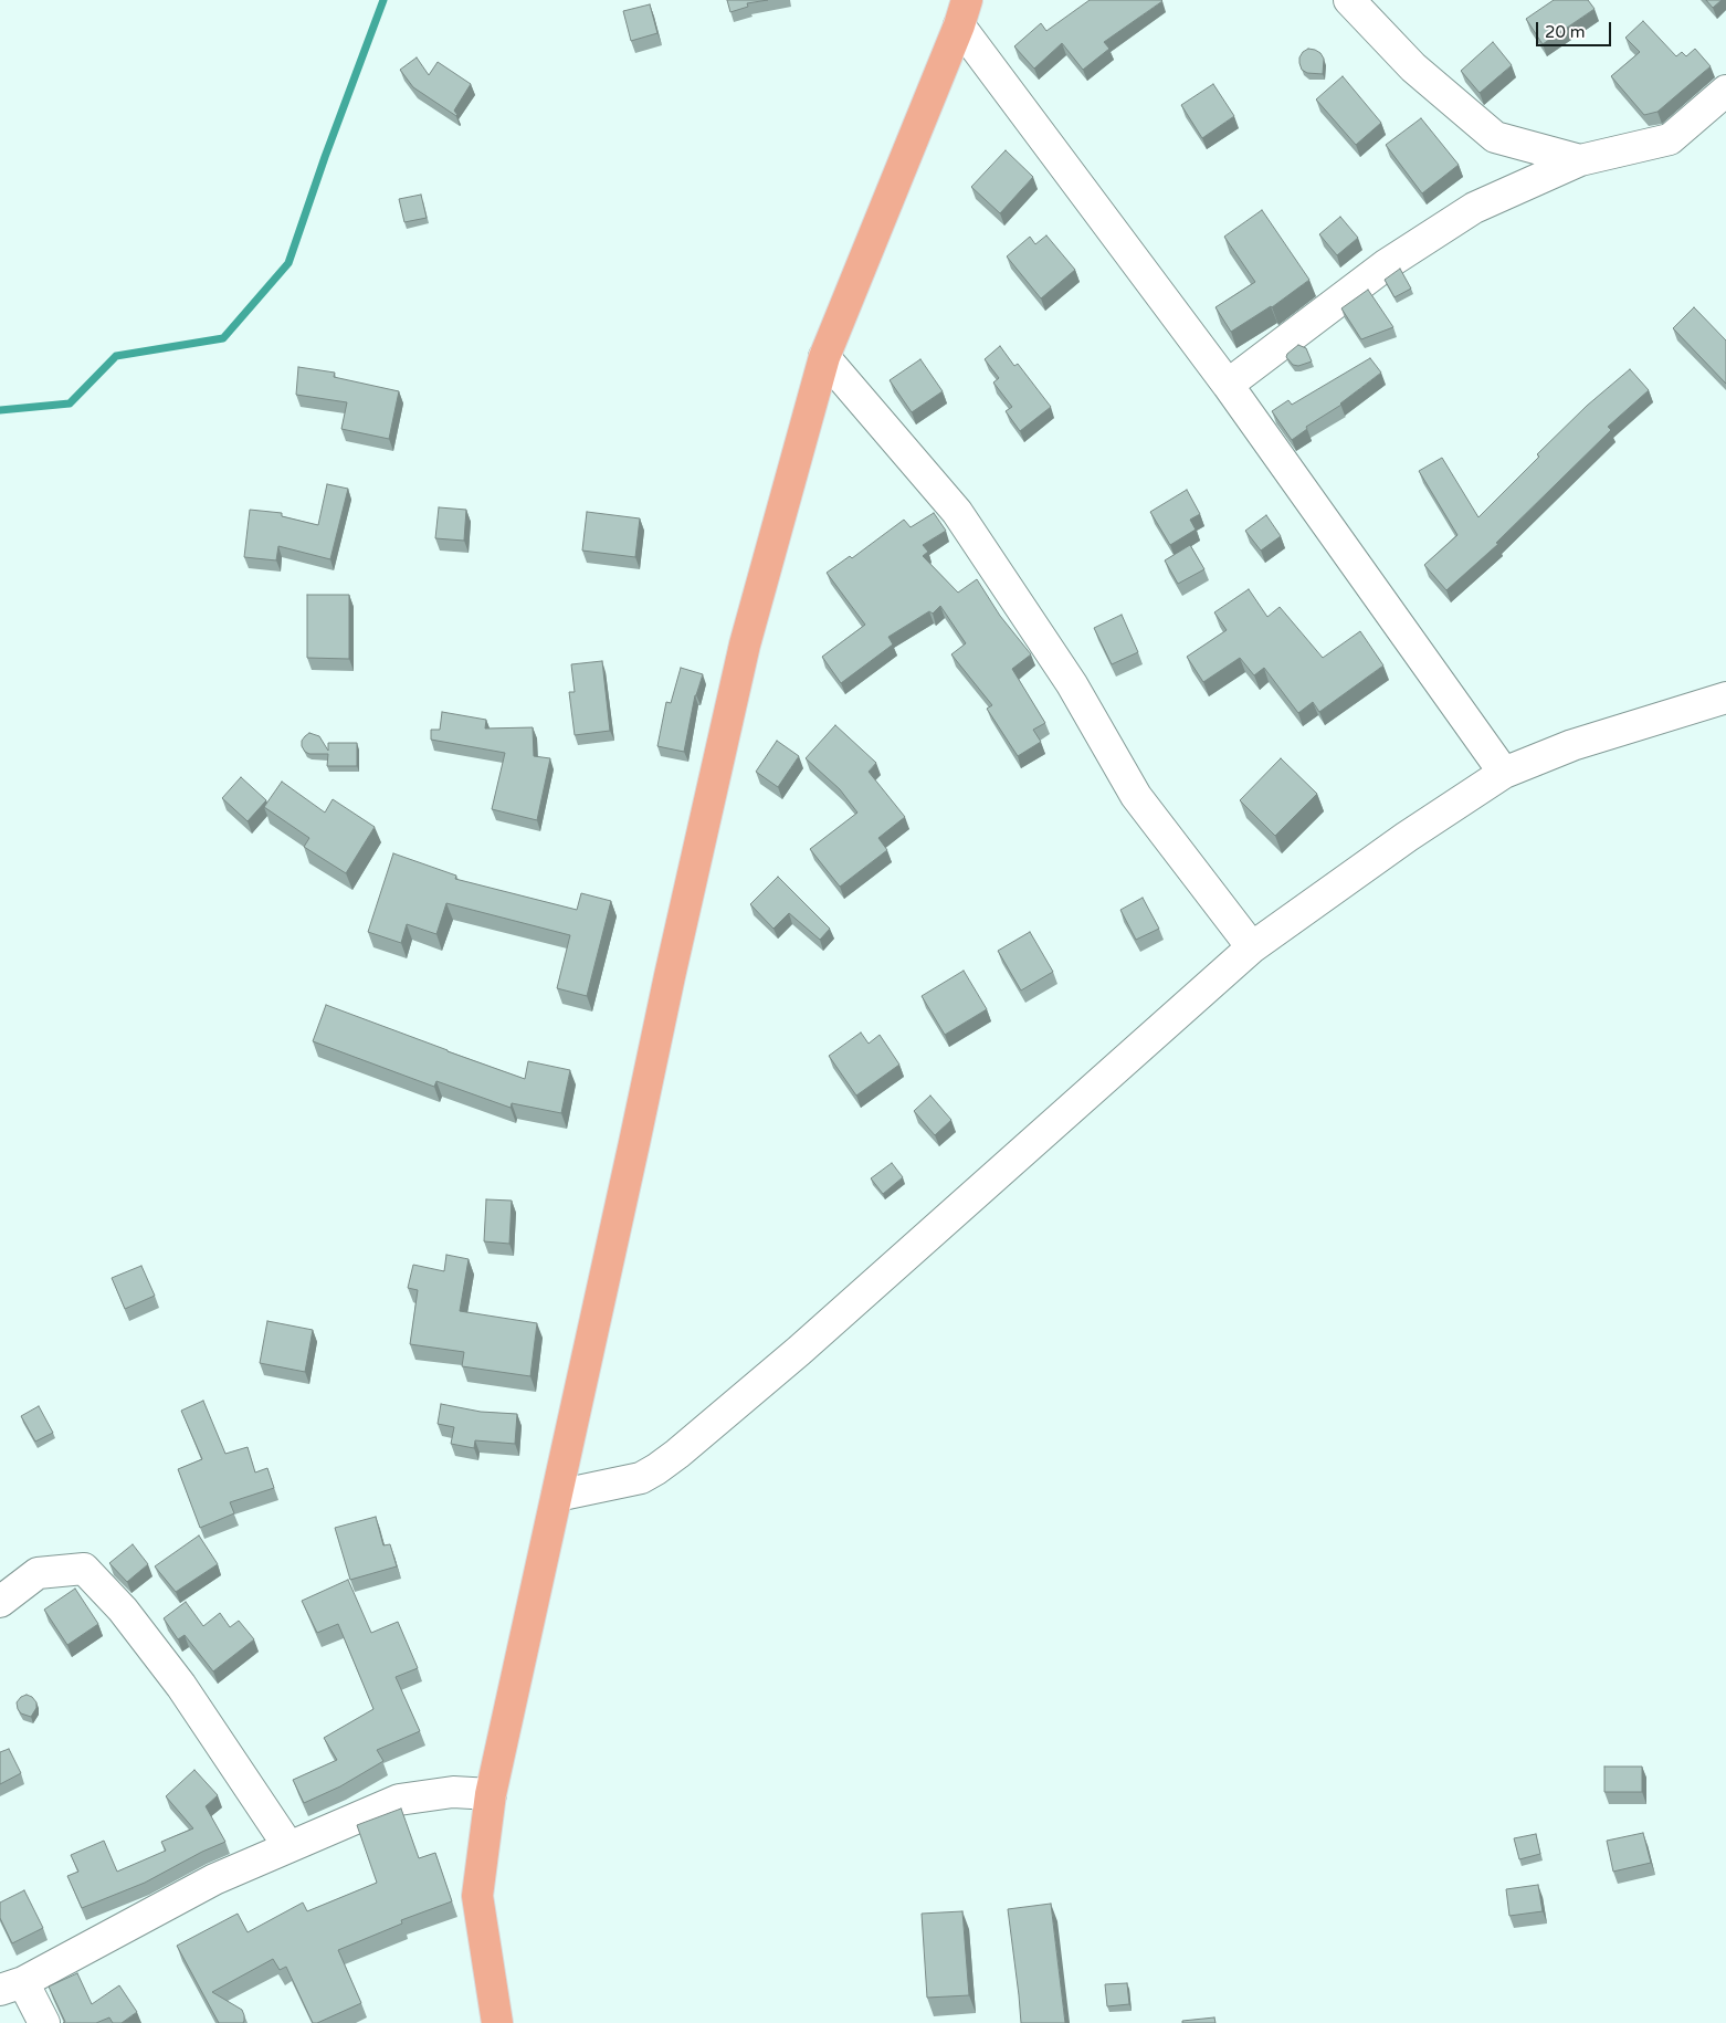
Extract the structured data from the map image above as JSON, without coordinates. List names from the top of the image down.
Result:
{
  "scale_bar": "20 m"
}
